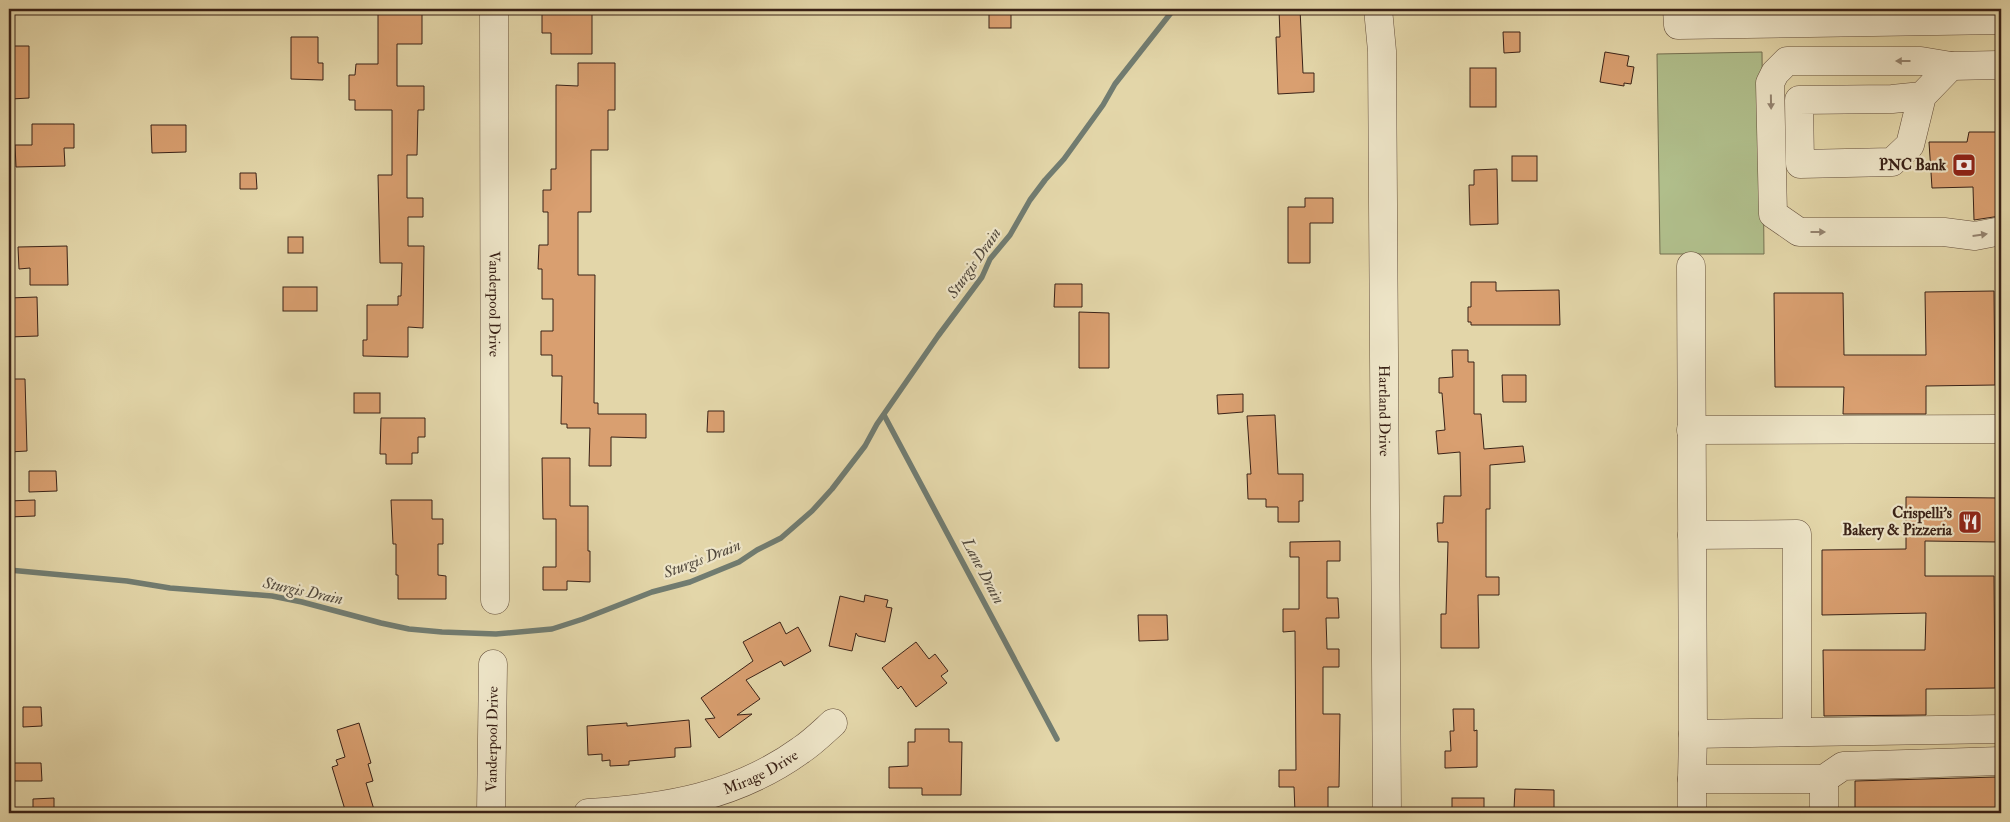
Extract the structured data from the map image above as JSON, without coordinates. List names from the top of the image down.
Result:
{
  "streets": {
    "street": ["Vanderpool Drive", "Hartland Drive", "Mirage Drive"]
  },
  "water": ["Sturgis Drain", "Lane Drain"],
  "places": {
    "bank": ["PNC Bank"],
    "restaurant": ["Crispelli’s Bakery & Pizzeria"]
  }
}
